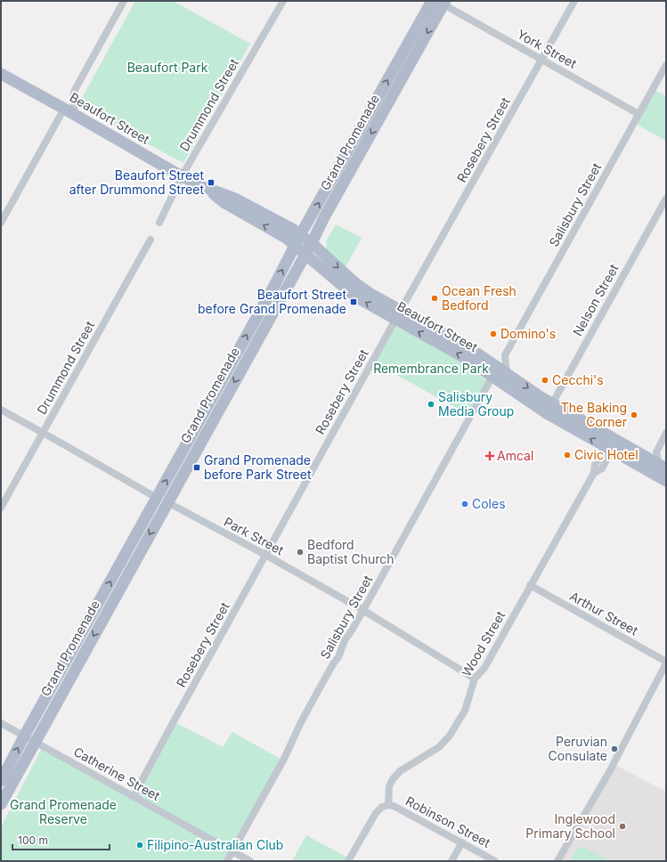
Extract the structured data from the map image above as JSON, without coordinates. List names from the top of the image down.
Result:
{
  "streets": {
    "main road": ["Beaufort Street", "Grand Promenade"],
    "street": [
      "York Street",
      "Drummond Street",
      "Rosebery Street",
      "Salisbury Street",
      "Nelson Street",
      "Park Street",
      "Arthur Street",
      "Wood Street",
      "Catherine Street",
      "Robinson Street"
    ]
  },
  "crossings": [
    ["York Street", "Rosebery Street"],
    ["York Street", "Grand Promenade"],
    ["York Street", "Salisbury Street"],
    ["Drummond Street", "Beaufort Street"],
    ["Beaufort Street", "Rosebery Street"],
    ["Beaufort Street", "Grand Promenade"],
    ["Beaufort Street", "Salisbury Street"],
    ["Beaufort Street", "Nelson Street"],
    ["Beaufort Street", "Wood Street"],
    ["Rosebery Street", "Park Street"],
    ["Rosebery Street", "Catherine Street"],
    ["Grand Promenade", "Park Street"],
    ["Grand Promenade", "Catherine Street"],
    ["Salisbury Street", "Park Street"],
    ["Park Street", "Wood Street"],
    ["Arthur Street", "Wood Street"],
    ["Wood Street", "Robinson Street"]
  ],
  "parks": ["Beaufort Park", "Remembrance Park", "Grand Promenade Reserve"],
  "places": {
    "transit": ["Beaufort Street after Drummond Street", "Beaufort Street before Grand Promenade", "Grand Promenade before Park Street"],
    "other": [
      "Ocean Fresh Bedford",
      "Domino's",
      "Cecchi's",
      "Salisbury Media Group",
      "The Baking Corner",
      "Civic Hotel",
      "Coles",
      "Bedford Baptist Church",
      "Peruvian Consulate",
      "Inglewood Primary School",
      "Filipino-Australian Club"
    ],
    "health": ["Amcal"]
  },
  "scale_bar": "100 m"
}
